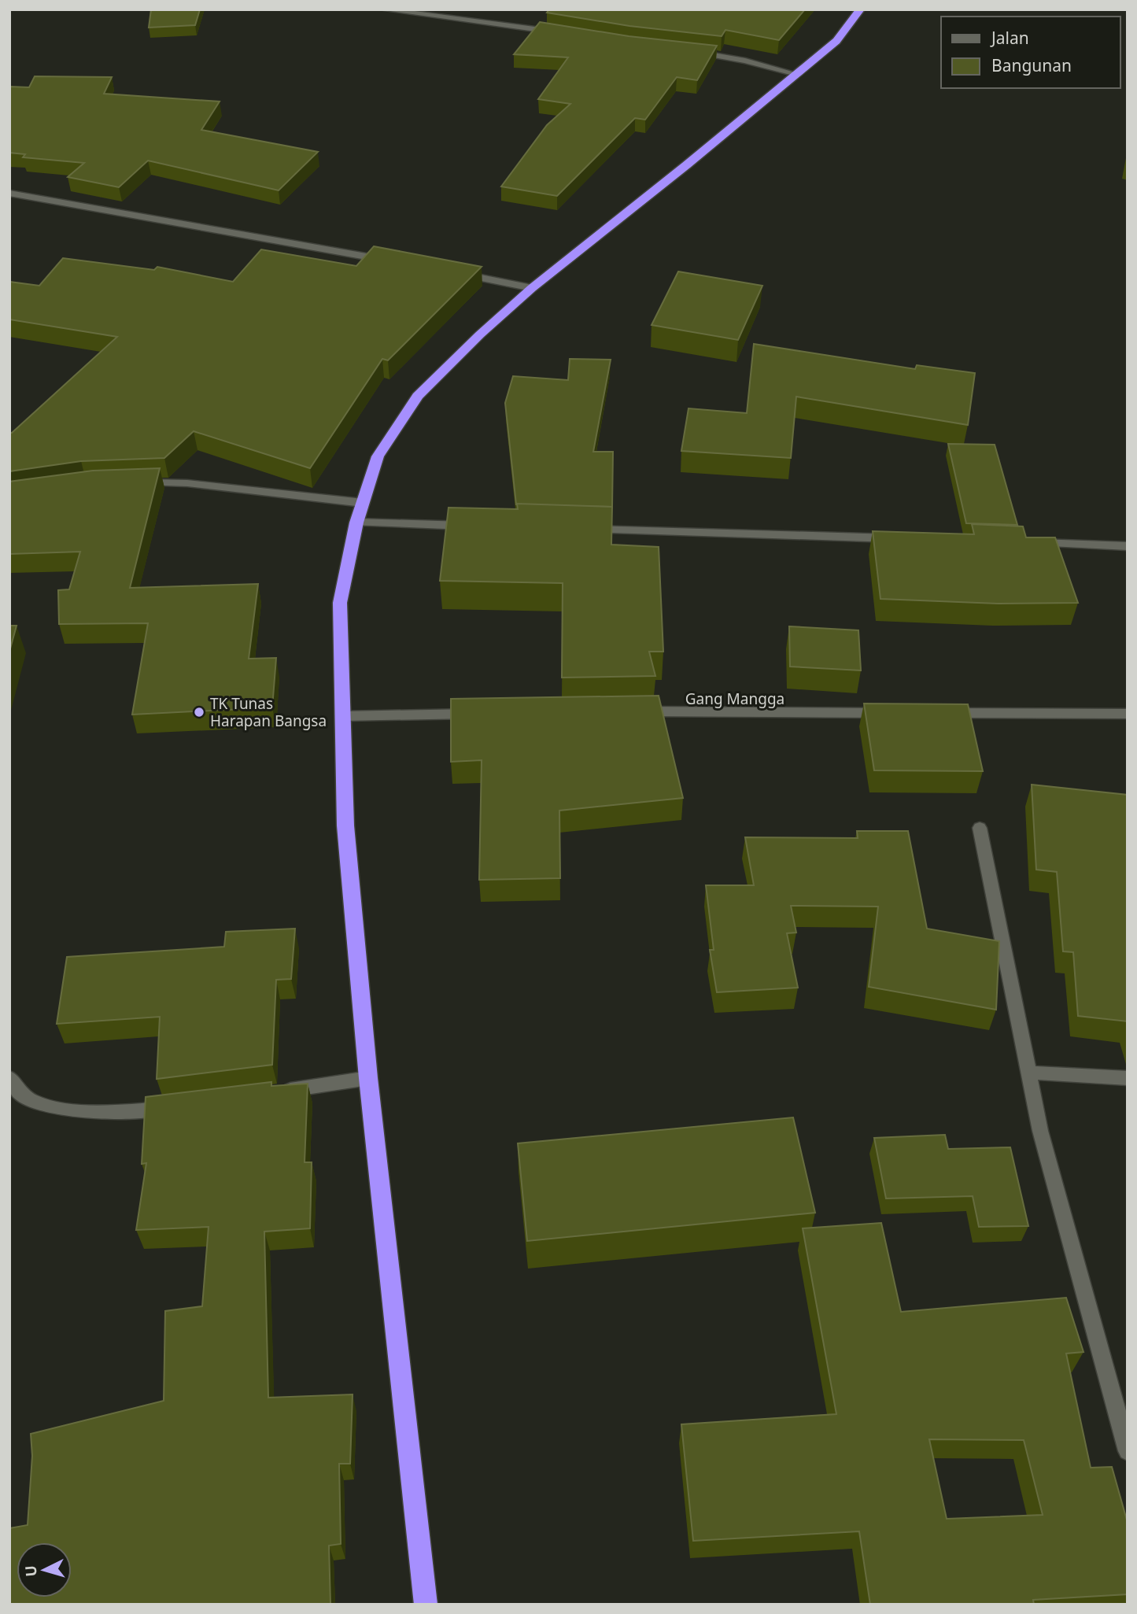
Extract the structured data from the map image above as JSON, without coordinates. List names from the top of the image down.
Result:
{
  "streets": {
    "street": ["Gang Mangga"]
  },
  "places": ["TK Tunas Harapan Bangsa"],
  "legend": ["Jalan", "Bangunan"],
  "north": "left"
}
